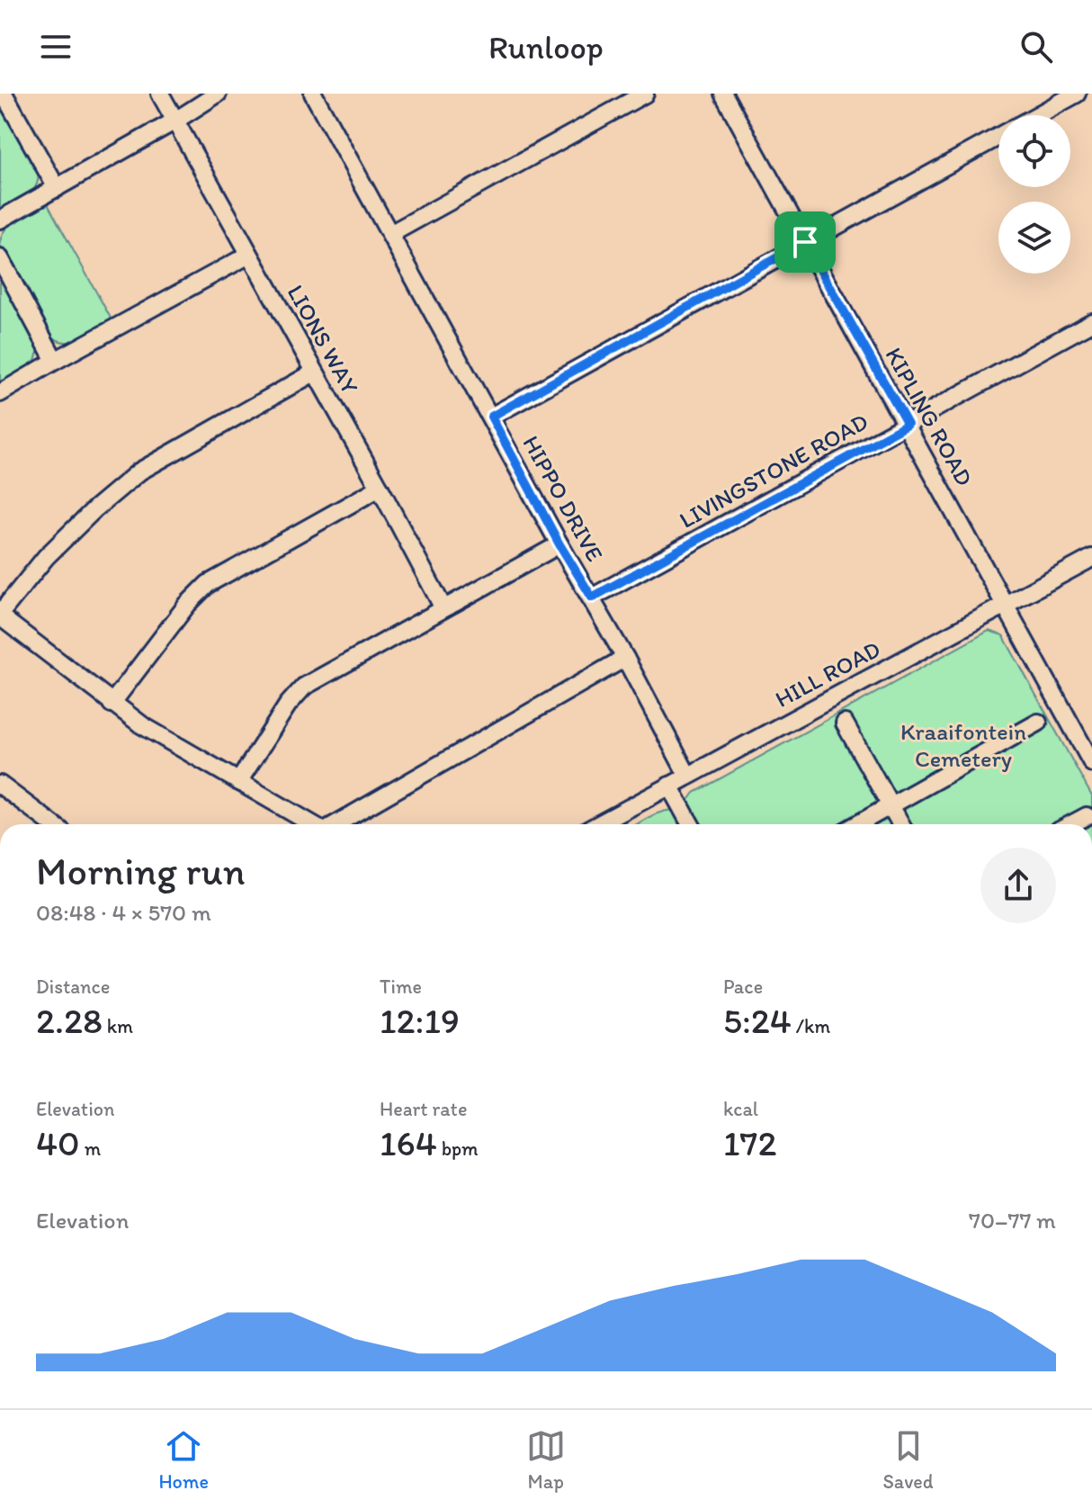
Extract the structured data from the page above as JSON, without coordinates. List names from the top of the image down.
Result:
{
  "streets": {
    "street": [
      "LIONS WAY",
      "KIPLING ROAD",
      "LIVINGSTONE ROAD",
      "HIPPO DRIVE",
      "HILL ROAD"
    ]
  },
  "crossings": [
    ["KIPLING ROAD", "LIVINGSTONE ROAD"],
    ["KIPLING ROAD", "HILL ROAD"],
    ["LIVINGSTONE ROAD", "HIPPO DRIVE"],
    ["HIPPO DRIVE", "HILL ROAD"]
  ],
  "parks": ["Kraaifontein Cemetery"],
  "page": {
    "header": "Runloop",
    "heading": ["Morning run", "08:48 · 4 × 570 m"],
    "stats": [
      ["Distance", "2.28 km"],
      ["Time", "12:19"],
      ["Pace", "5:24 /km"],
      ["Elevation", "40 m"],
      ["Heart rate", "164 bpm"],
      ["kcal", "172"]
    ],
    "chart": ["Elevation", "70–77 m"],
    "tabs": ["Home", "Map", "Saved"]
  }
}
